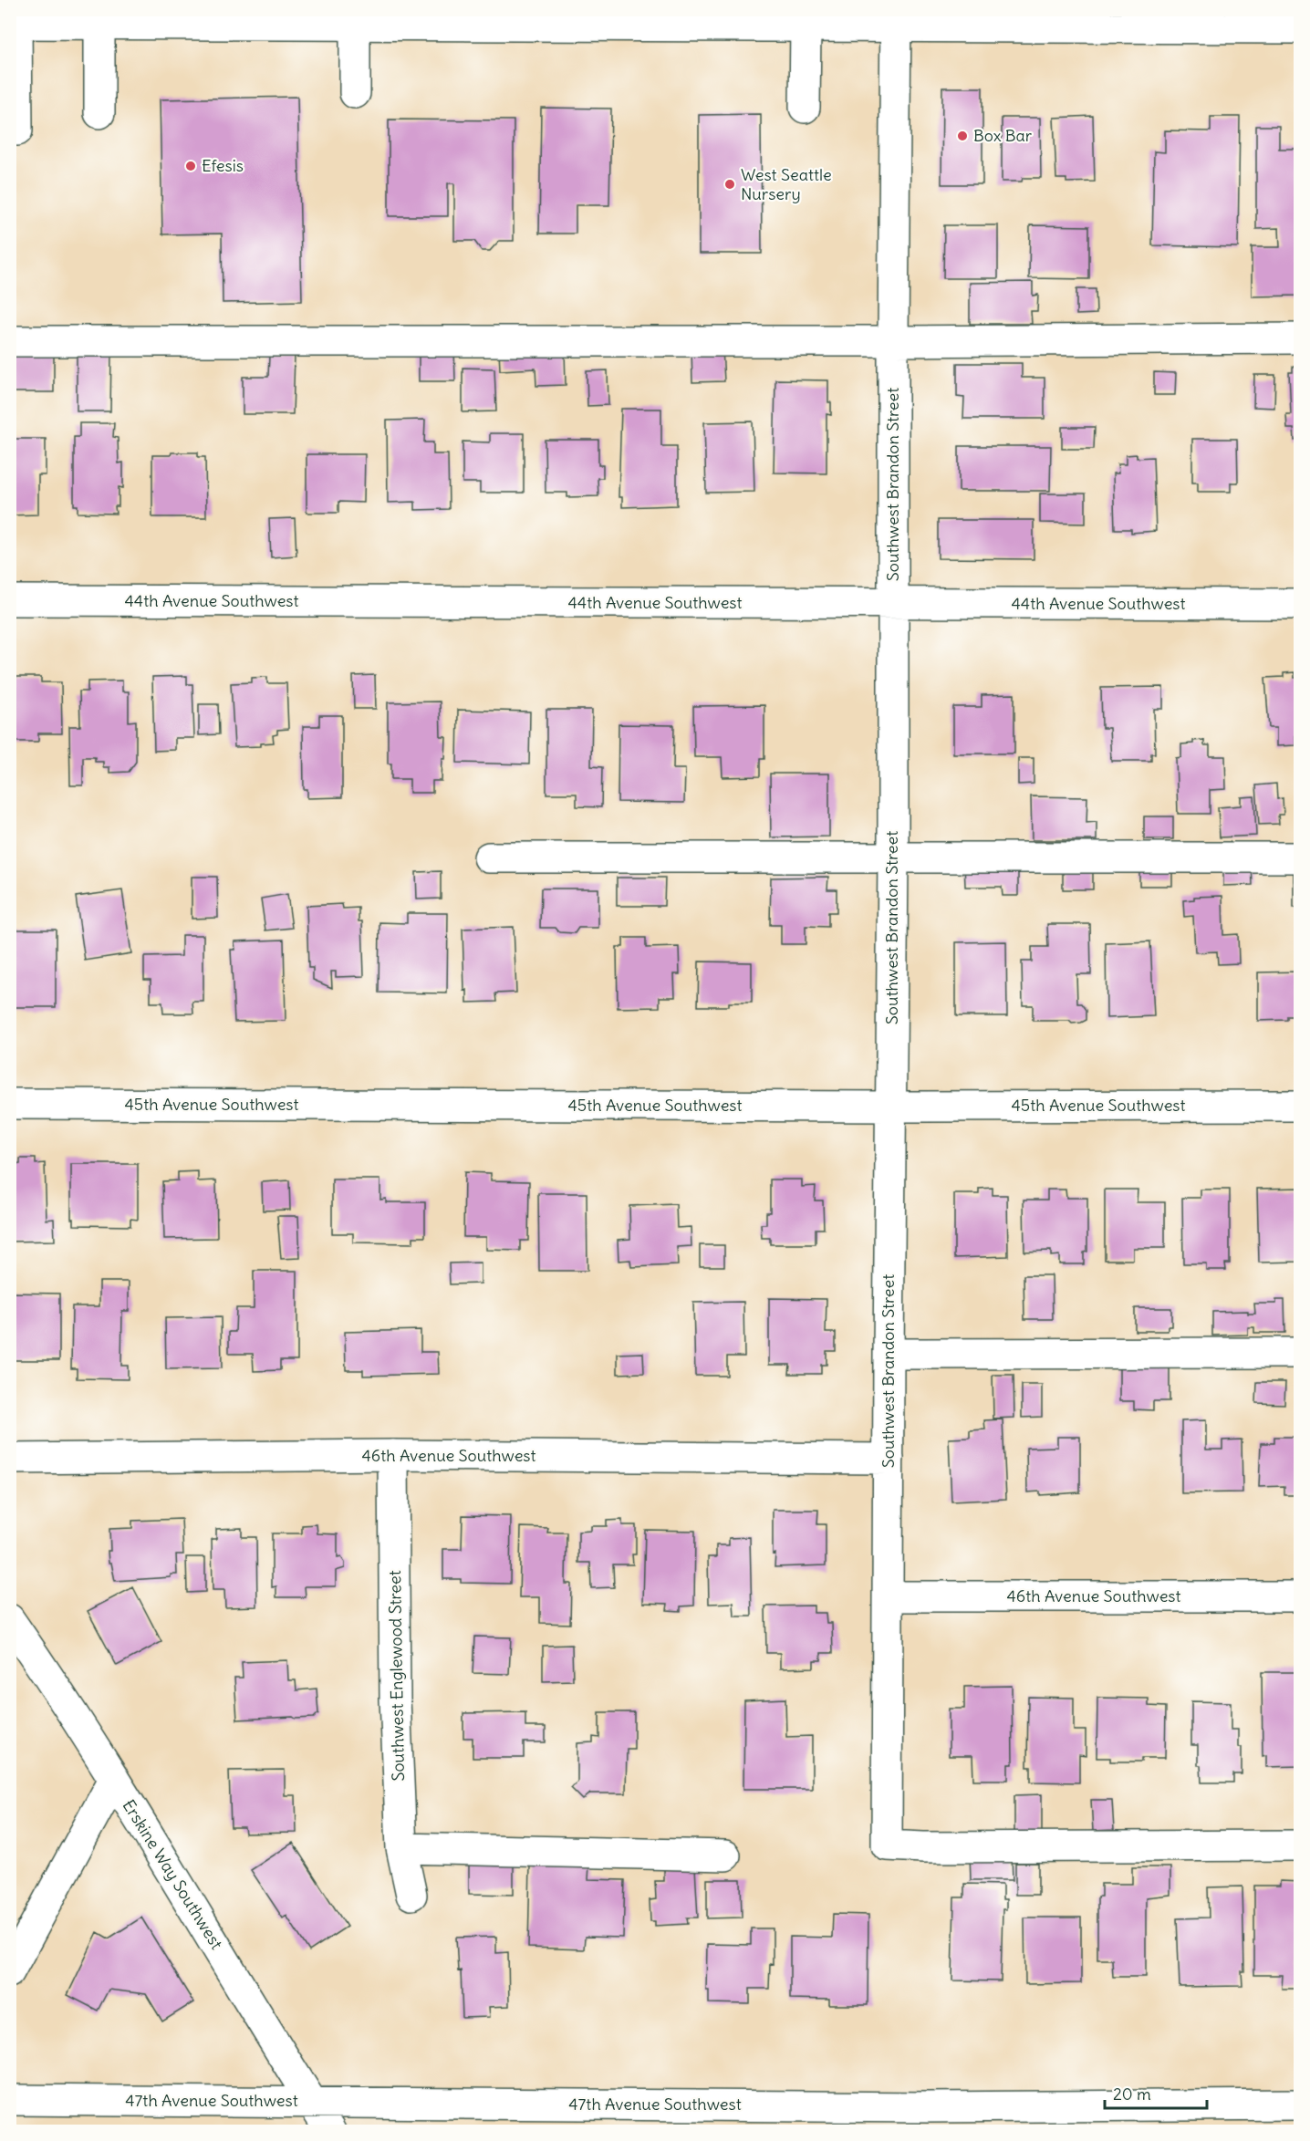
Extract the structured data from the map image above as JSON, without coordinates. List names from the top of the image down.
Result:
{
  "streets": {
    "street": [
      "Southwest Brandon Street",
      "44th Avenue Southwest",
      "45th Avenue Southwest",
      "46th Avenue Southwest",
      "Southwest Englewood Street",
      "Erskine Way Southwest",
      "47th Avenue Southwest"
    ]
  },
  "crossings": [
    ["Southwest Brandon Street", "44th Avenue Southwest"],
    ["Southwest Brandon Street", "45th Avenue Southwest"],
    ["Southwest Brandon Street", "46th Avenue Southwest"],
    ["46th Avenue Southwest", "Southwest Englewood Street"],
    ["Erskine Way Southwest", "47th Avenue Southwest"]
  ],
  "places": ["Box Bar", "Efesis", "West Seattle Nursery"],
  "scale_bar": "20 m"
}
